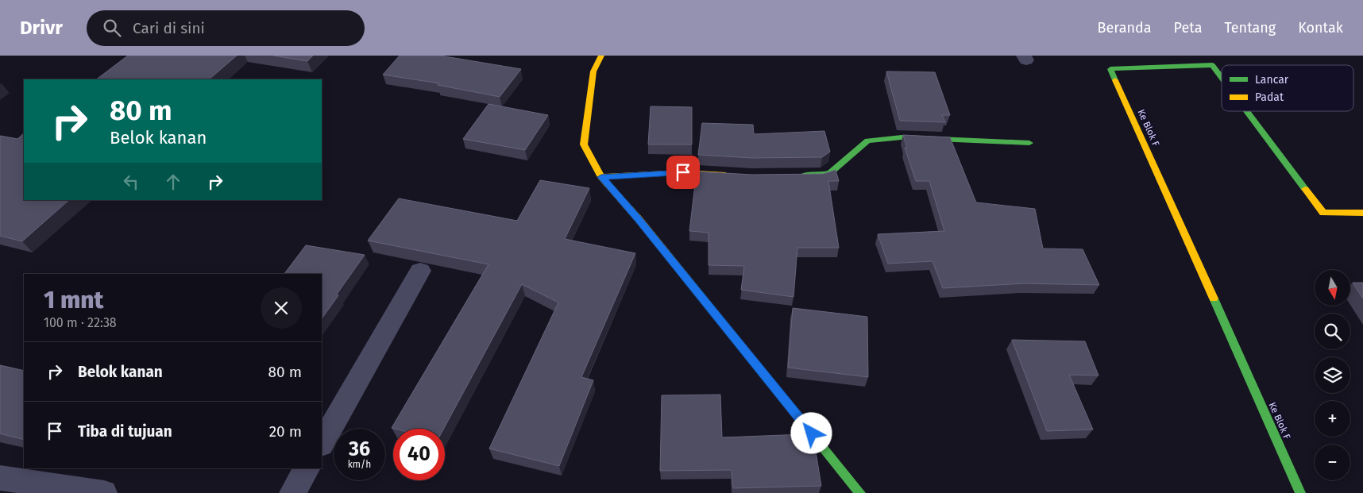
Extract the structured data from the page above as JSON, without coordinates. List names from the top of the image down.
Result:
{
  "streets": {
    "street": ["Ke Blok F"]
  },
  "legend": ["Lancar", "Padat"],
  "north": "bottom",
  "page": {
    "header": "Drivr",
    "search": "Cari di sini",
    "nav": [
      "Beranda",
      "Peta",
      "Tentang",
      "Kontak"
    ],
    "turn": ["80 m", "Belok kanan"],
    "map_buttons": ["+", "−"],
    "heading": ["1 mnt", "100 m · 22:38"],
    "list": [
      {
        "name": "Belok kanan",
        "value": "80 m"
      },
      {
        "name": "Tiba di tujuan",
        "value": "20 m"
      }
    ],
    "speed": "36 km/h",
    "limit": "40"
  }
}
